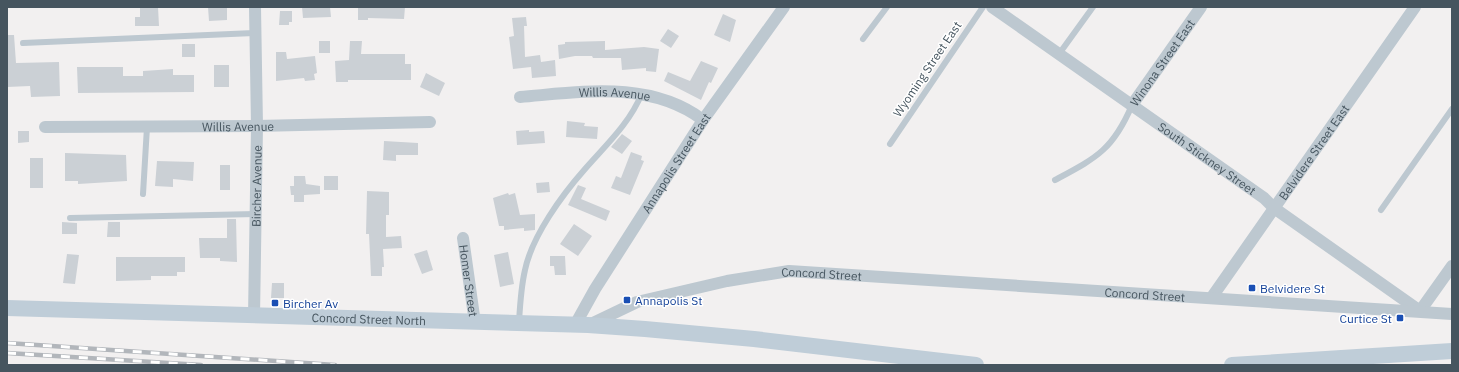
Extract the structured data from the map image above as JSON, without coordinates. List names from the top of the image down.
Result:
{
  "streets": {
    "main road": ["Concord Street North"],
    "street": [
      "Winona Street East",
      "Willis Avenue",
      "Belvidere Street East",
      "South Stickney Street",
      "Annapolis Street East",
      "Bircher Avenue",
      "Concord Street",
      "Homer Street"
    ],
    "lane": ["Wyoming Street East"]
  },
  "crossings": [
    ["Winona Street East", "South Stickney Street"],
    ["Willis Avenue", "Annapolis Street East"],
    ["Willis Avenue", "Bircher Avenue"],
    ["Belvidere Street East", "South Stickney Street"],
    ["Belvidere Street East", "Concord Street"],
    ["South Stickney Street", "Concord Street"],
    ["Annapolis Street East", "Concord Street"],
    ["Annapolis Street East", "Concord Street North"],
    ["Bircher Avenue", "Concord Street North"],
    ["Concord Street", "Concord Street North"],
    ["Homer Street", "Concord Street North"]
  ],
  "places": {
    "transit": [
      "Belvidere St",
      "Annapolis St",
      "Bircher Av",
      "Curtice St"
    ]
  }
}
